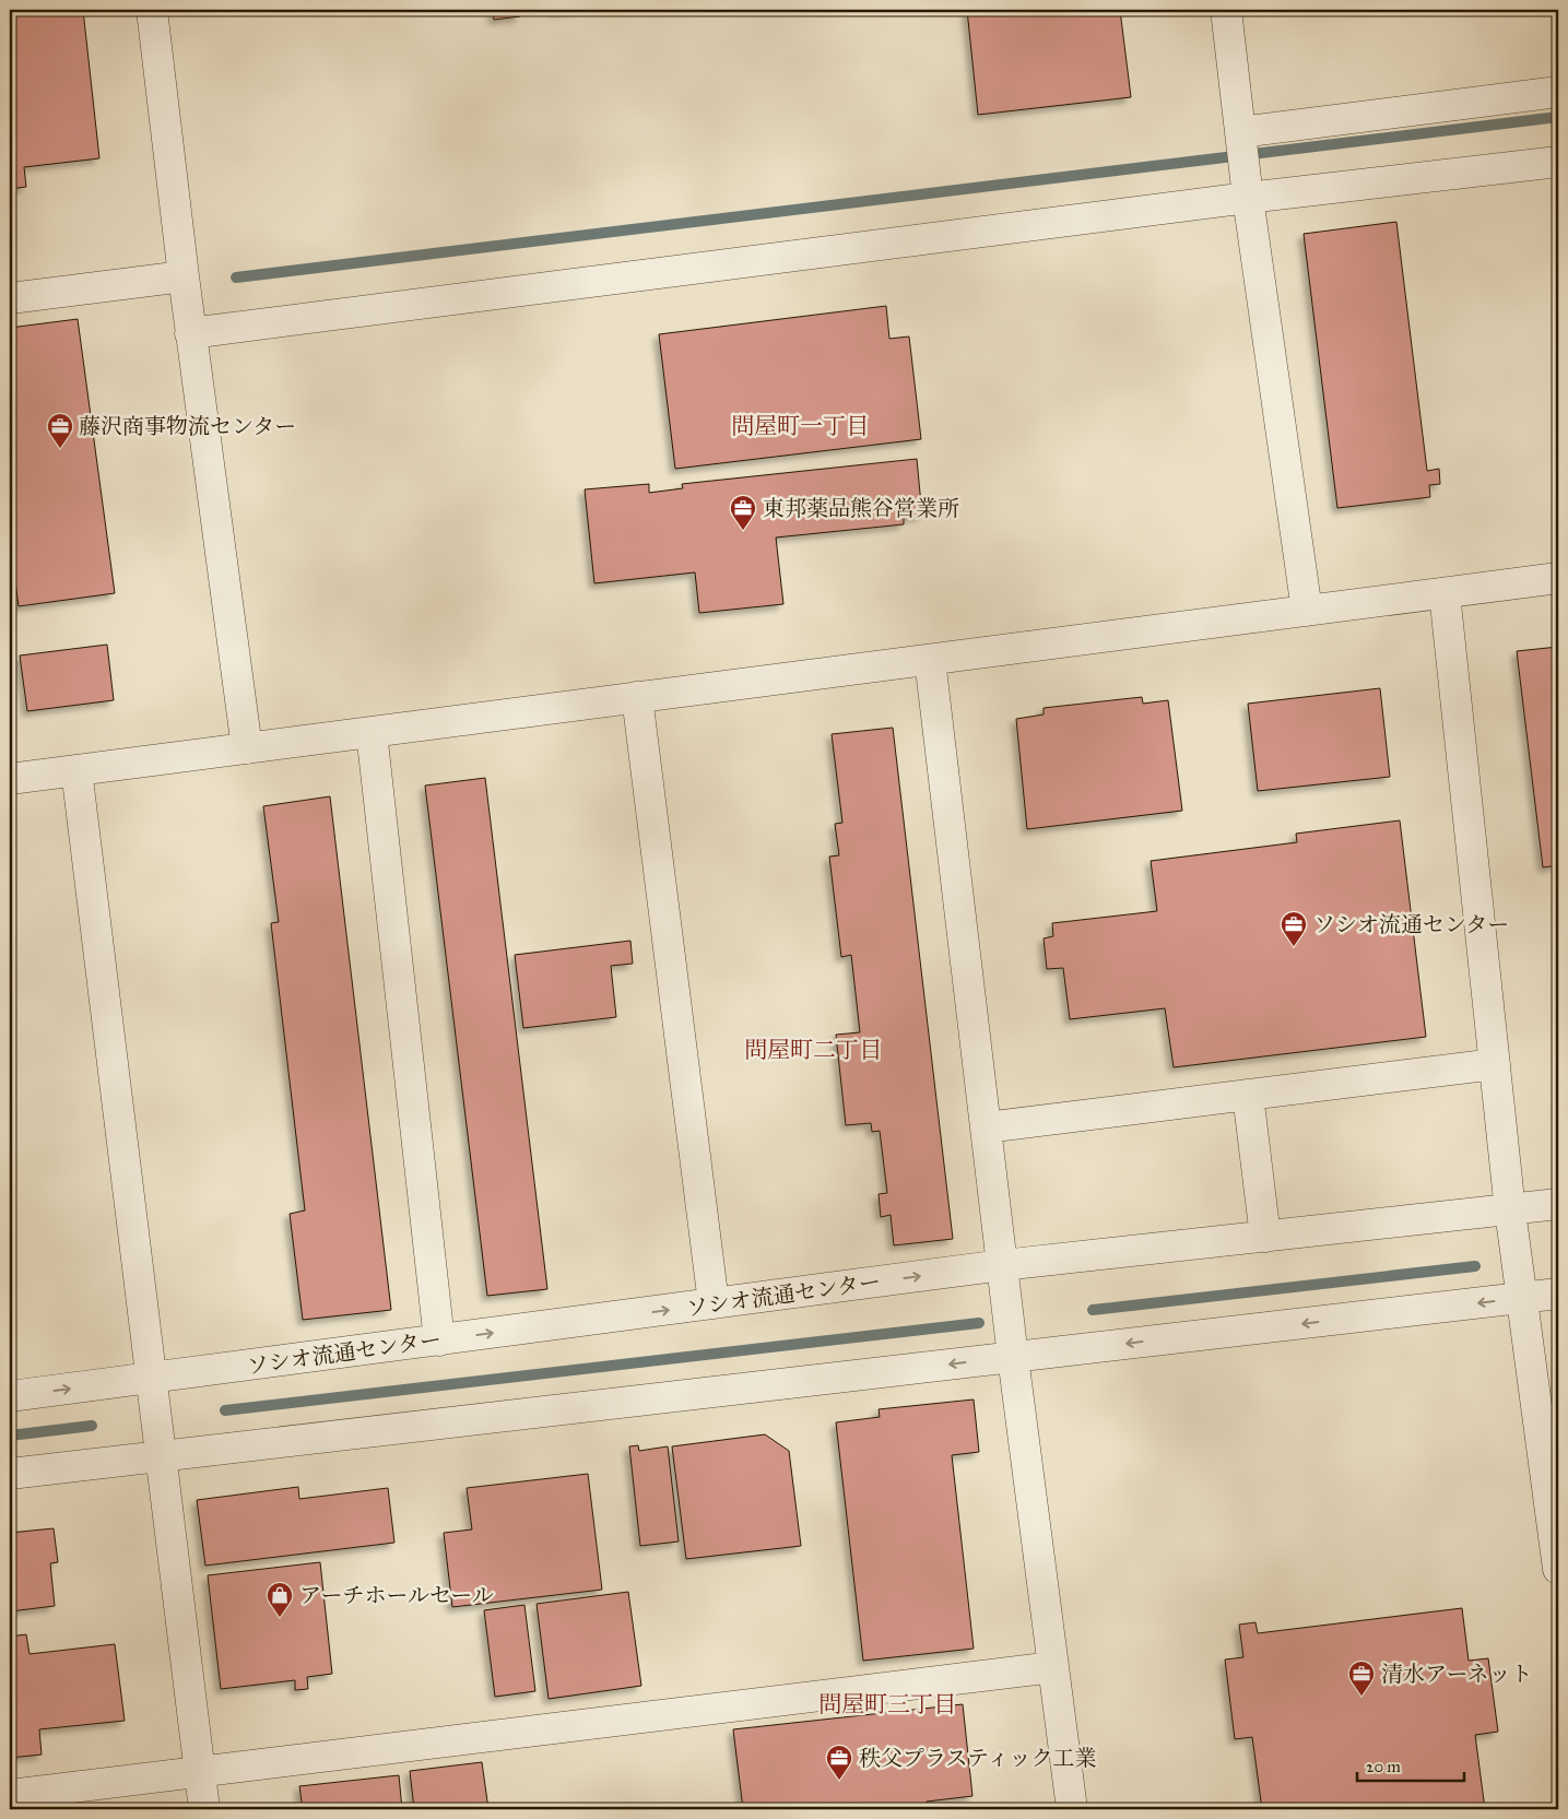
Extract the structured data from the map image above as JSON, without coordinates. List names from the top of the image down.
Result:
{
  "streets": {
    "street": ["ソシオ流通センター"]
  },
  "districts": ["問屋町一丁目", "問屋町二丁目", "問屋町三丁目"],
  "places": {
    "office": [
      "藤沢商事物流センター",
      "東邦薬品熊谷営業所",
      "ソシオ流通センター",
      "清水アーネット",
      "秩父プラスティック工業"
    ],
    "shop": ["アーチホールセール"]
  },
  "scale_bar": "20 m"
}
